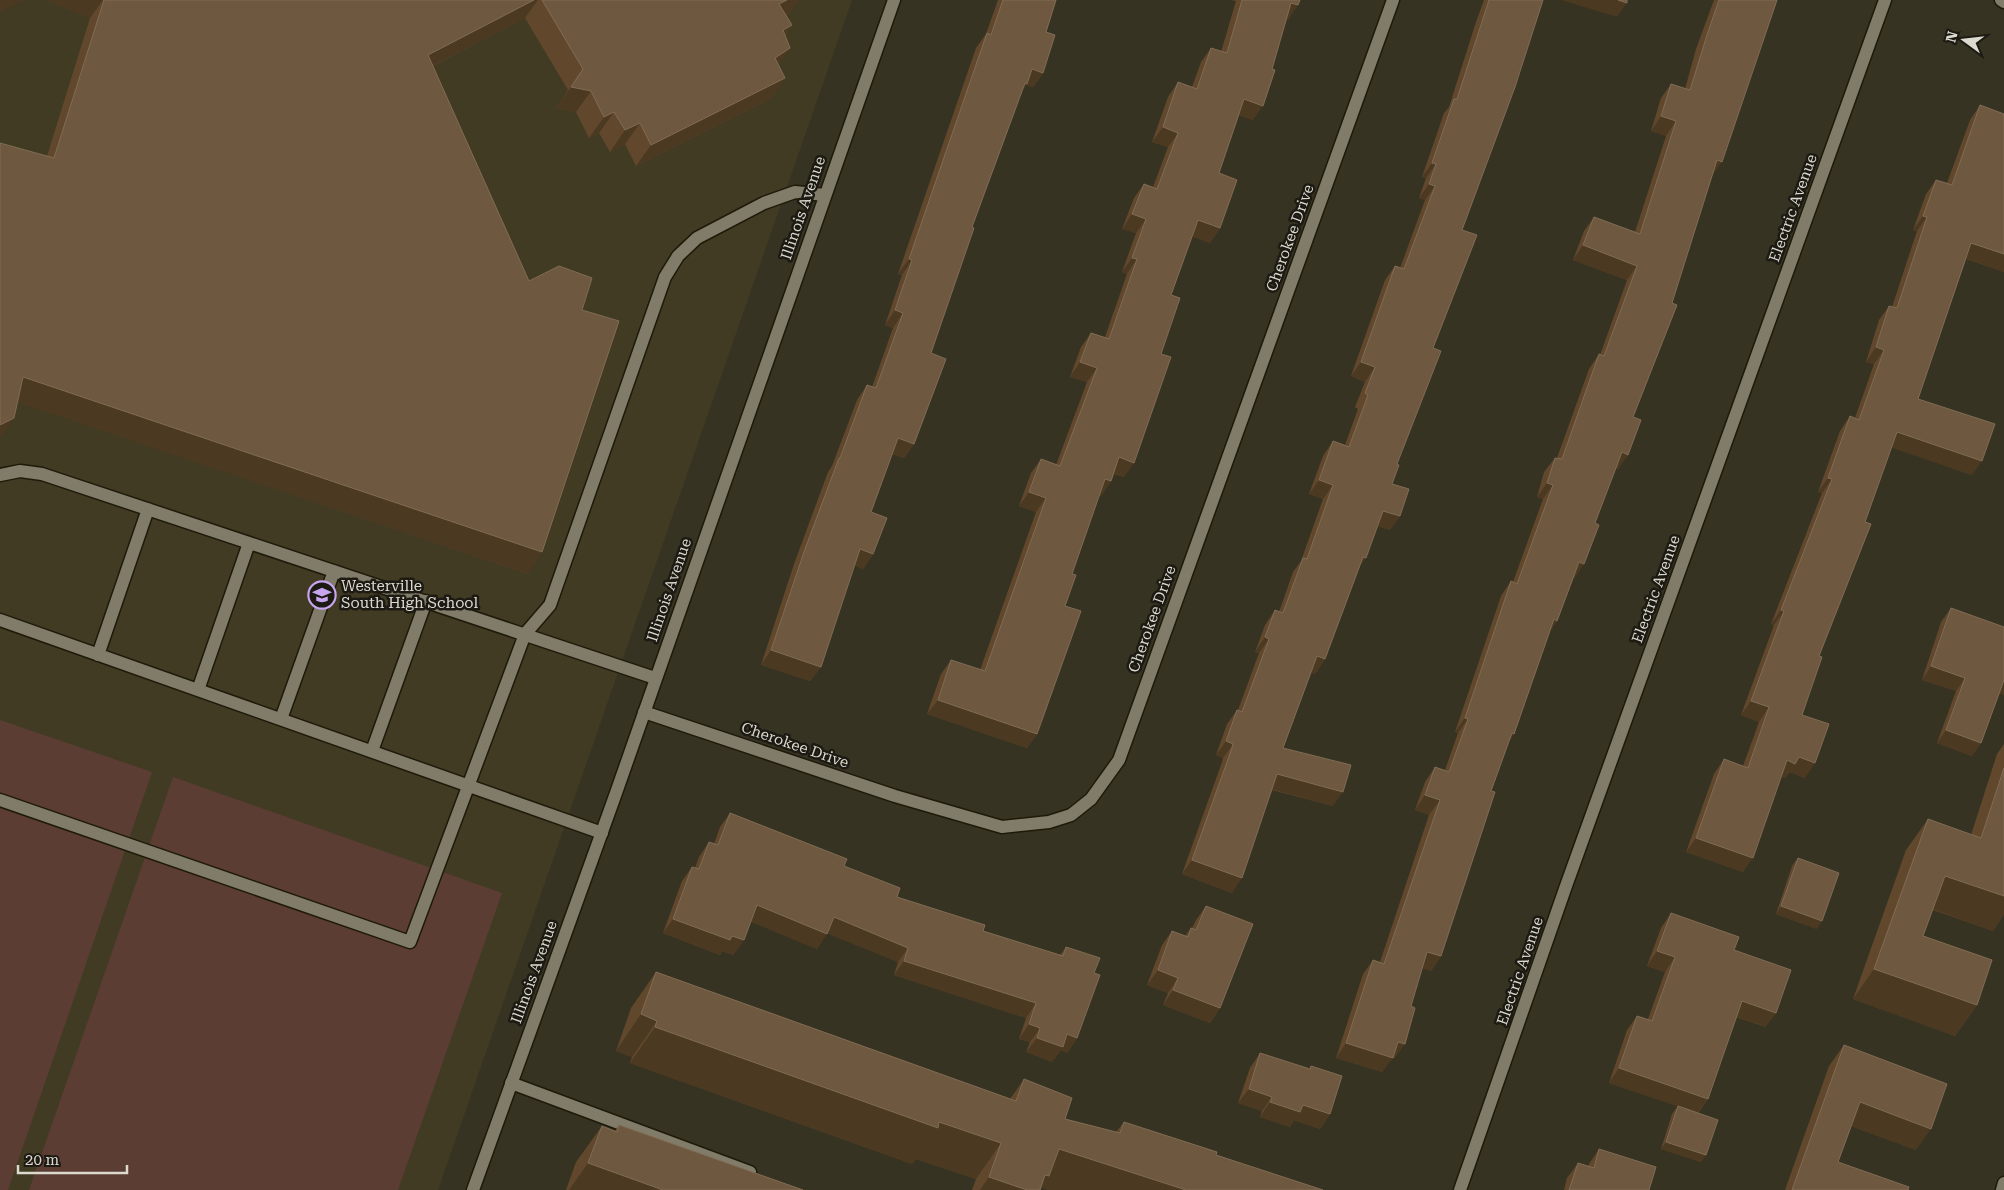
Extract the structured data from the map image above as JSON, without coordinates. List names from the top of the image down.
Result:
{
  "streets": {
    "street": ["Illinois Avenue", "Electric Avenue", "Cherokee Drive"]
  },
  "crossings": [
    ["Illinois Avenue", "Cherokee Drive"]
  ],
  "places": {
    "school or university": ["Westerville South High School"]
  },
  "scale_bar": "20 m",
  "north": "left"
}
